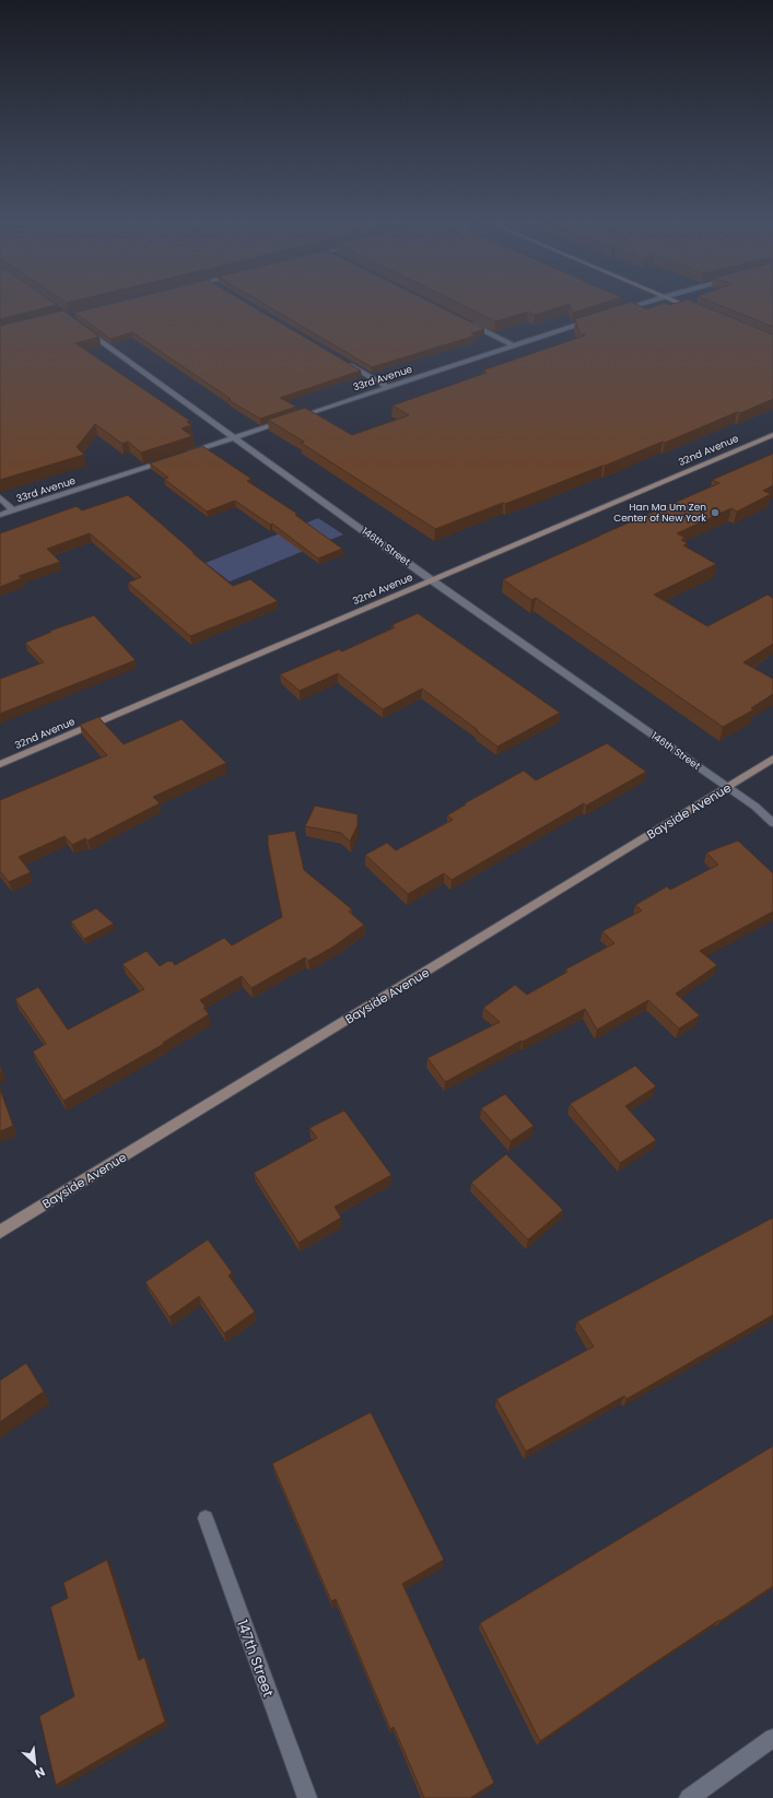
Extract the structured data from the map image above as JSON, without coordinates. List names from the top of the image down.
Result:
{
  "streets": {
    "street": [
      "33rd Avenue",
      "32nd Avenue",
      "146th Street",
      "Bayside Avenue",
      "147th Street"
    ]
  },
  "crossings": [
    ["33rd Avenue", "146th Street"],
    ["32nd Avenue", "146th Street"],
    ["146th Street", "Bayside Avenue"]
  ],
  "places": ["Han Ma Um Zen Center of New York"],
  "north": "bottom right"
}
